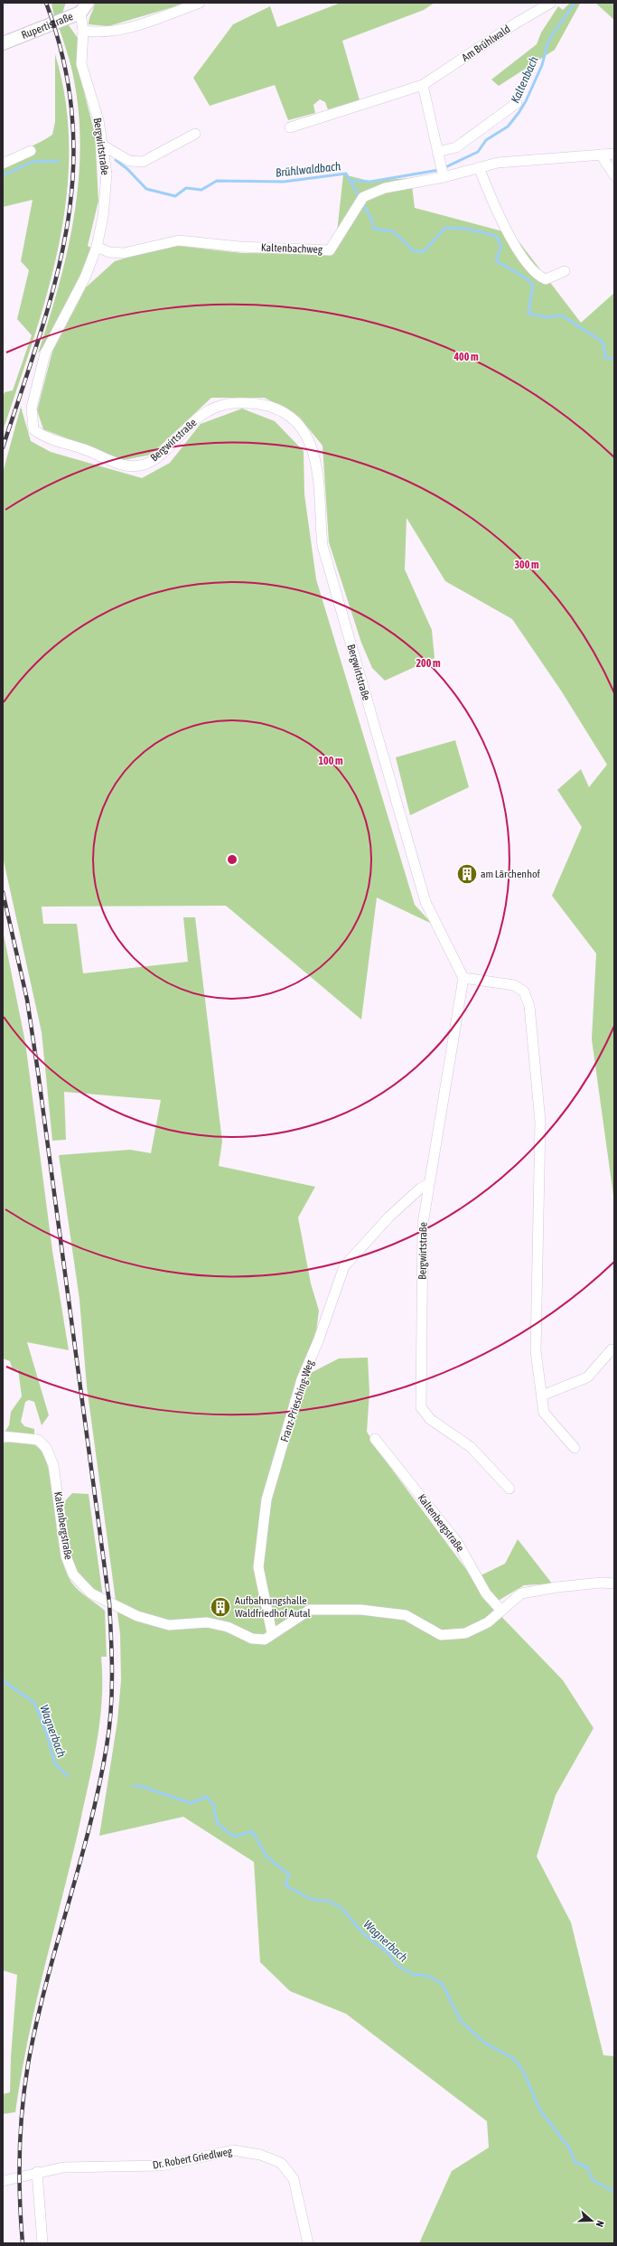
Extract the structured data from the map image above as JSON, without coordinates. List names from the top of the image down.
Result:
{
  "streets": {
    "main road": ["Rupertistraße"],
    "street": [
      "Am Brühlwald",
      "Bergwirtstraße",
      "Kaltenbachweg",
      "Franz-Priesching-Weg",
      "Kaltenbergstraße",
      "Dr. Robert Griedlweg"
    ]
  },
  "crossings": [
    ["Rupertistraße", "Bergwirtstraße"],
    ["Bergwirtstraße", "Kaltenbachweg"],
    ["Bergwirtstraße", "Franz-Priesching-Weg"],
    ["Franz-Priesching-Weg", "Kaltenbergstraße"]
  ],
  "water": ["Kaltenbach", "Brühlwaldbach", "Wagnerbach"],
  "places": {
    "building": ["am Lärchenhof", "Aufbahrungshalle Waldfriedhof Autal"]
  },
  "north": "right",
  "rings": [
    "400 m",
    "300 m",
    "200 m",
    "100 m"
  ]
}
